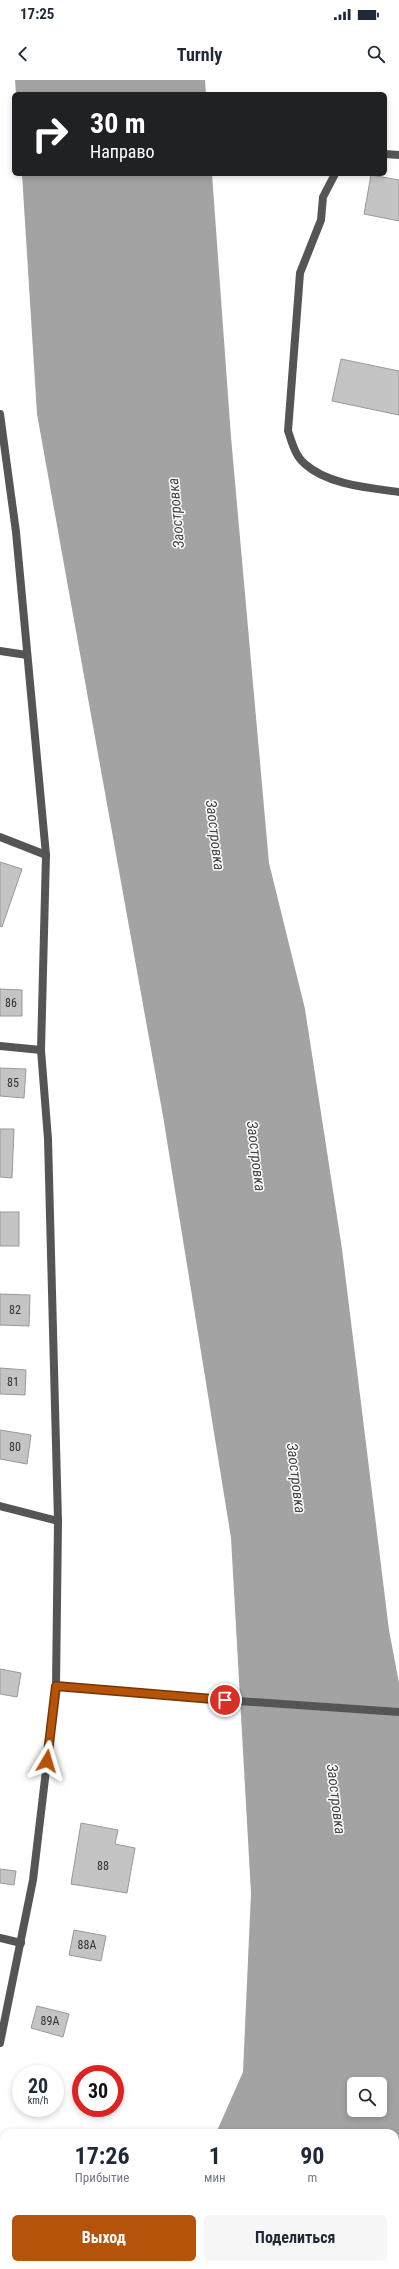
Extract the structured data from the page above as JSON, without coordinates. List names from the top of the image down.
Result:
{
  "water": ["Заостровка"],
  "house_numbers": [
    "86",
    "85",
    "82",
    "81",
    "80",
    "88",
    "88А",
    "89А"
  ],
  "page": {
    "status": "17:25",
    "header": "Turnly",
    "turn": ["30 m", "Направо"],
    "speed": "20 km/h",
    "limit": "30",
    "eta": [
      "17:26",
      "Прибытие",
      "1",
      "мин",
      "90",
      "m"
    ],
    "buttons": ["Выход", "Поделиться"]
  }
}
